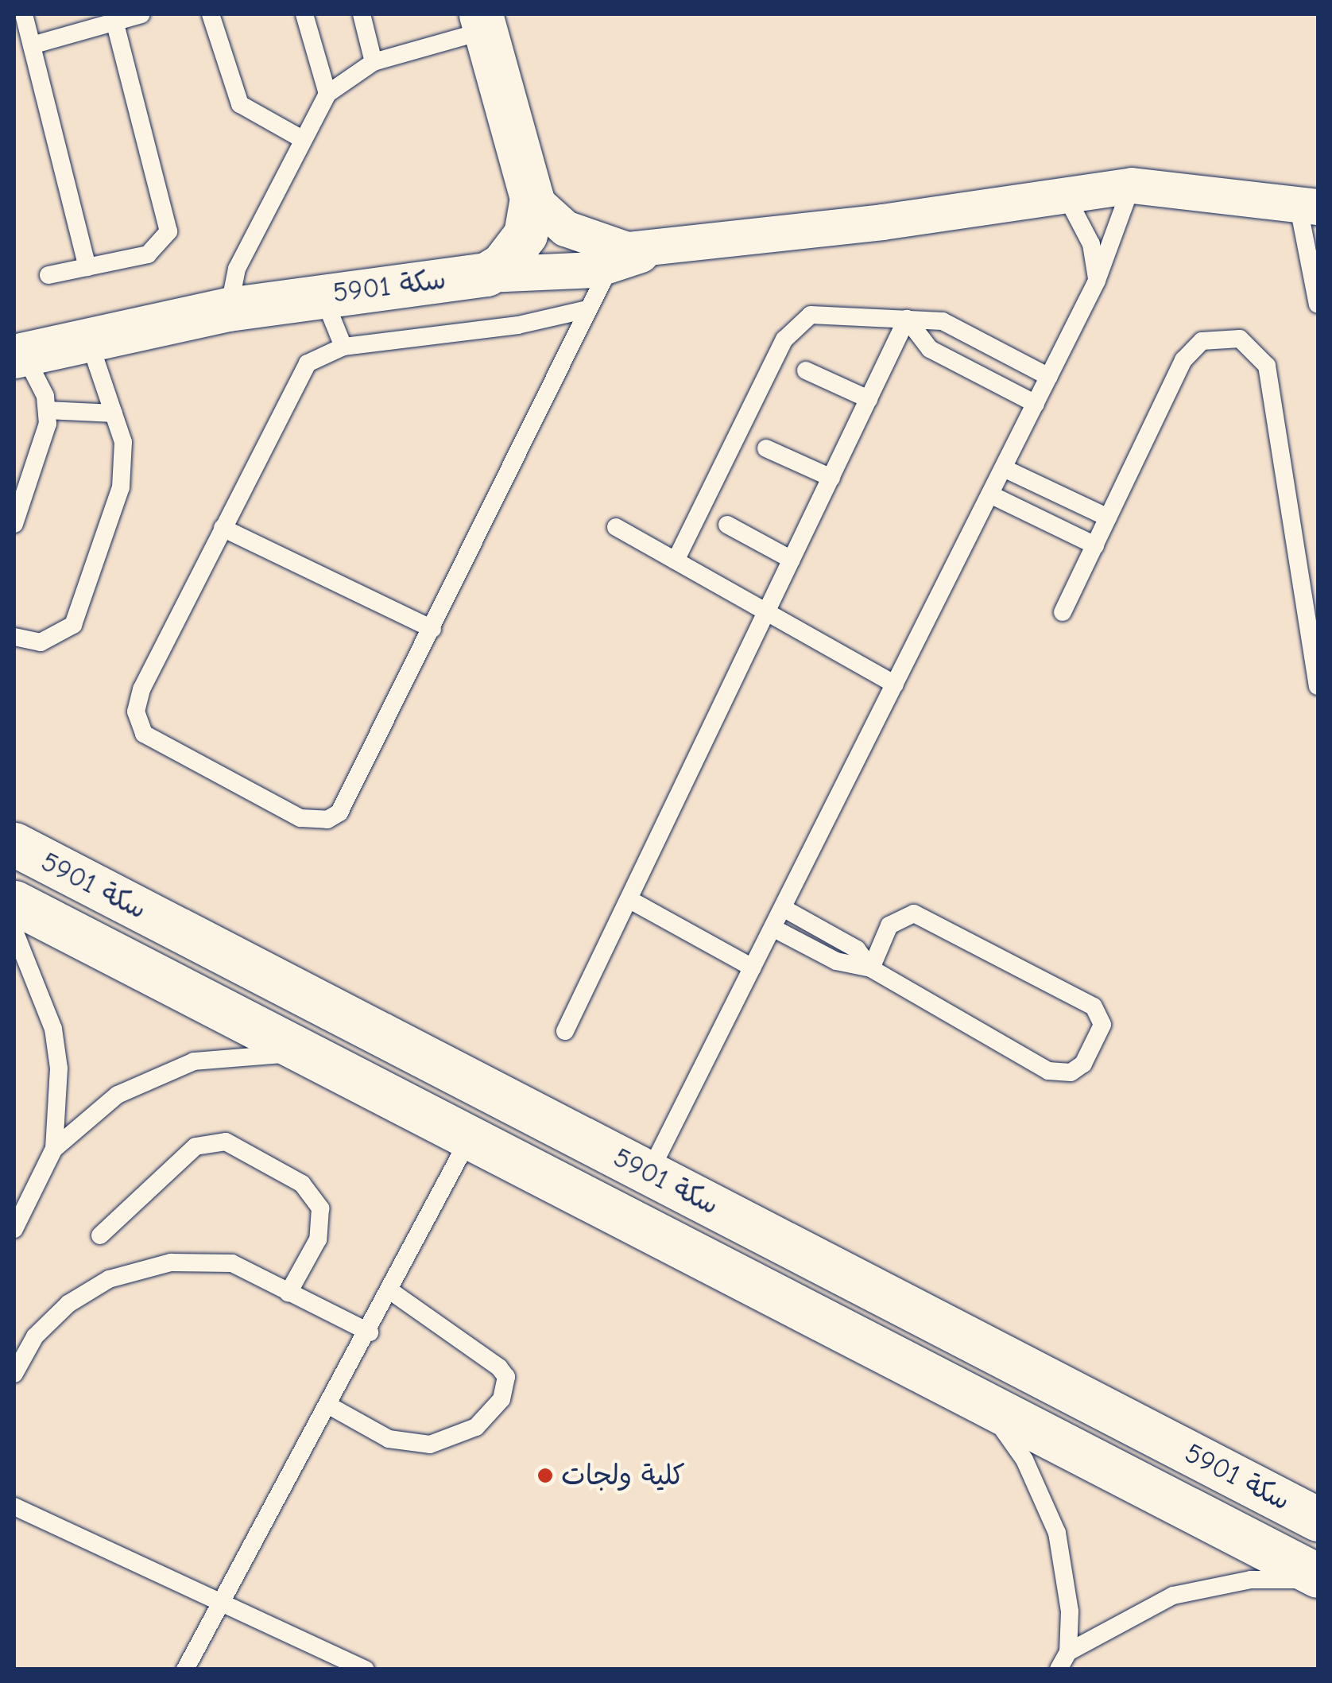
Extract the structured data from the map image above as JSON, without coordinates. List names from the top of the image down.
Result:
{
  "streets": {
    "street": ["سكة 5901"]
  },
  "places": ["كلية ولجات"]
}
